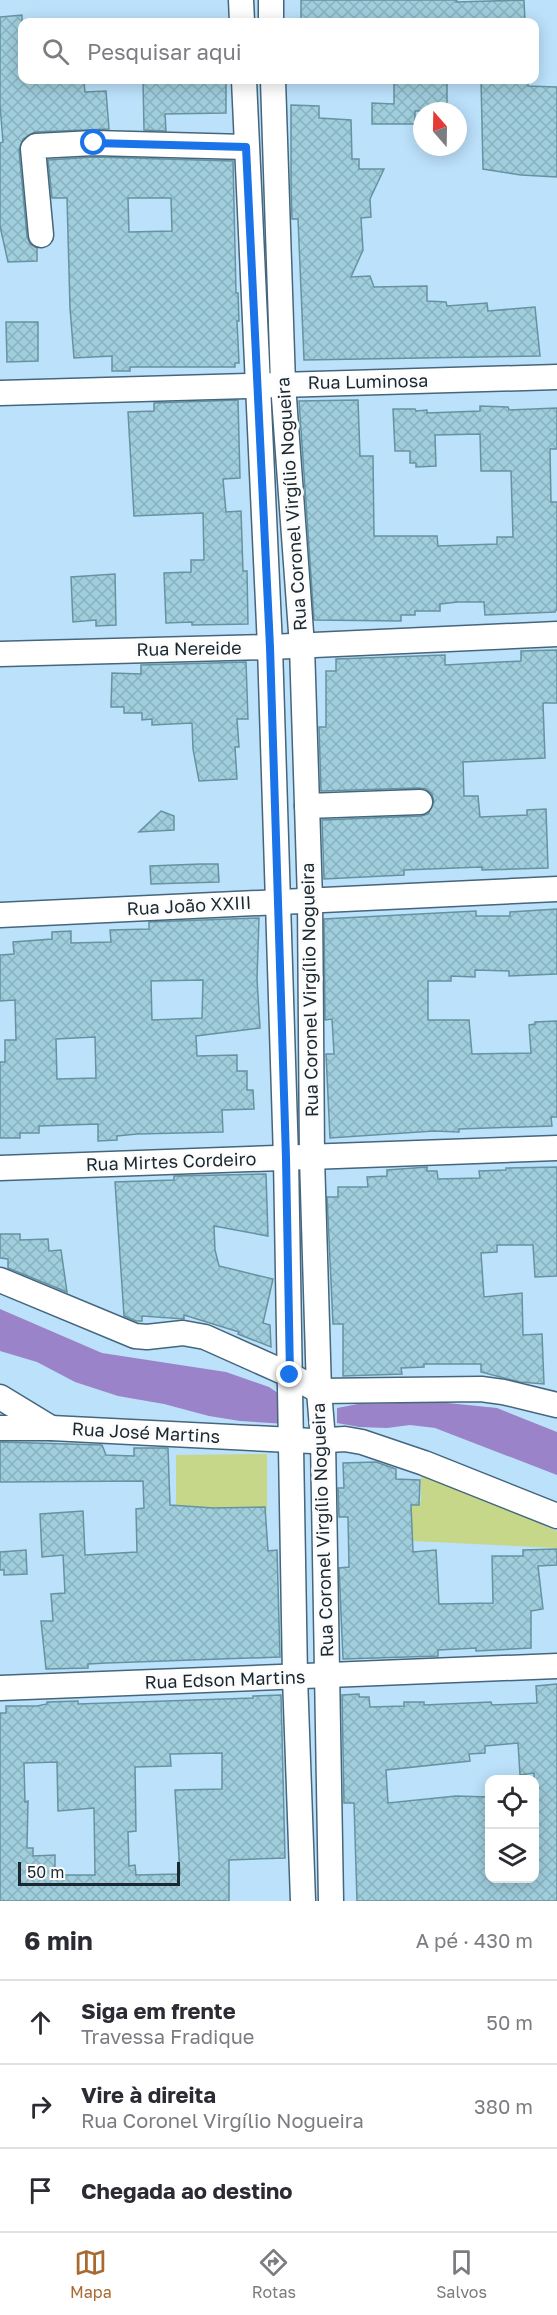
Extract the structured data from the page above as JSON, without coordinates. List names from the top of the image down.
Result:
{
  "streets": {
    "street": [
      "Rua Luminosa",
      "Rua Coronel Virgílio Nogueira",
      "Rua Nereide",
      "Rua João XXIII",
      "Rua Mirtes Cordeiro",
      "Rua José Martins",
      "Rua Edson Martins"
    ]
  },
  "crossings": [
    ["Rua Luminosa", "Rua Coronel Virgílio Nogueira"],
    ["Rua Coronel Virgílio Nogueira", "Rua Nereide"],
    ["Rua Coronel Virgílio Nogueira", "Rua João XXIII"],
    ["Rua Coronel Virgílio Nogueira", "Rua Mirtes Cordeiro"],
    ["Rua Coronel Virgílio Nogueira", "Rua José Martins"],
    ["Rua Coronel Virgílio Nogueira", "Rua Edson Martins"]
  ],
  "scale_bar": "50 m",
  "north": "top",
  "page": {
    "search": "Pesquisar aqui",
    "scale": "50 m",
    "heading": ["6 min", "A pé · 430 m"],
    "list": [
      ["Siga em frente", "Travessa Fradique", "50 m"],
      ["Vire à direita", "Rua Coronel Virgílio Nogueira", "380 m"],
      "Chegada ao destino"
    ],
    "nav": ["Mapa", "Rotas", "Salvos"]
  }
}
